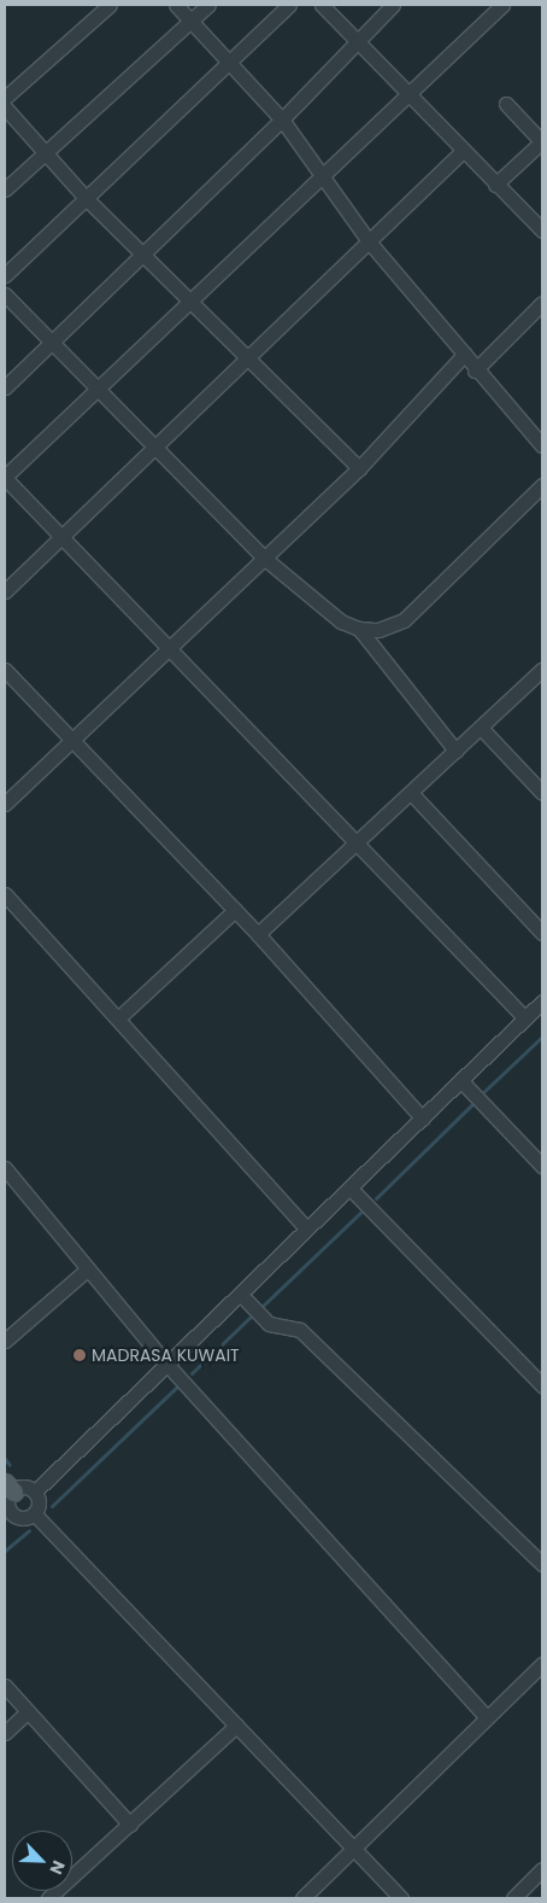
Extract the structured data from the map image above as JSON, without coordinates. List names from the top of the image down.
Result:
{
  "places": ["MADRASA KUWAIT"],
  "north": "bottom right"
}
